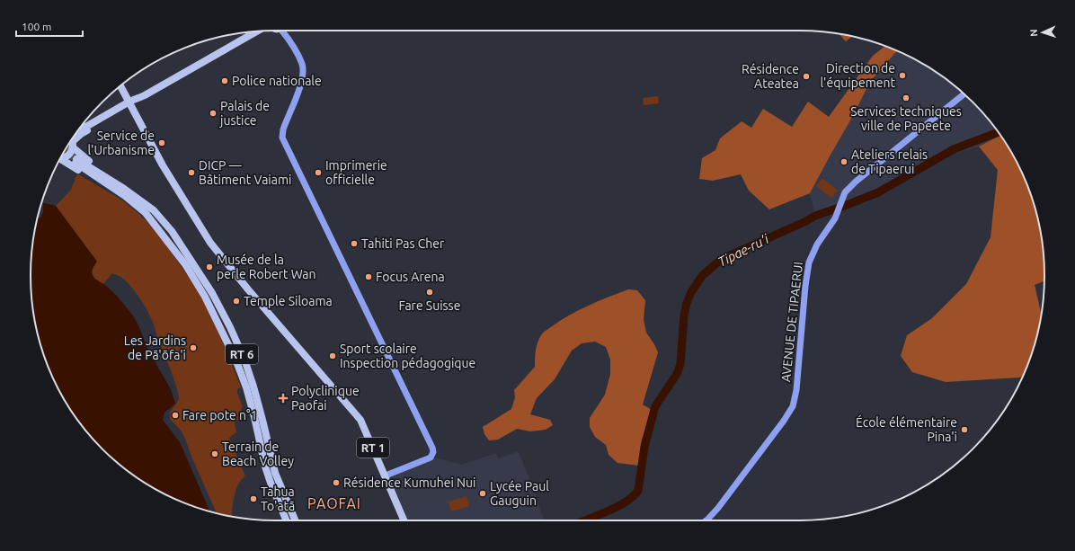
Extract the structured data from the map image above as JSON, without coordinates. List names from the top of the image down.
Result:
{
  "streets": {
    "main road": ["AVENUE DE TIPAERUI", "RT 6", "RT 1"]
  },
  "districts": ["PAOFAI"],
  "water": ["Tipae-ru’i"],
  "places": {
    "other": [
      "Direction de l'équipement",
      "Résidence Ateatea",
      "Police nationale",
      "Services techniques ville de Papeete",
      "Palais de justice",
      "Service de l'Urbanisme",
      "Ateliers relais de Tipaerui",
      "DICP — Bâtiment Vaiami",
      "Imprimerie officielle",
      "Tahiti Pas Cher",
      "Musée de la perle Robert Wan",
      "Focus Arena",
      "Fare Suisse",
      "Temple Siloama",
      "Les Jardins de Pā'ōfa'i",
      "Sport scolaire Inspection pédagogique",
      "Fare pote n°1",
      "École élémentaire Pina'i",
      "Terrain de Beach Volley",
      "Résidence Kumuhei Nui",
      "Lycée Paul Gauguin",
      "Tahua To'atā"
    ],
    "health": ["Polyclinique Paofai"]
  },
  "scale_bar": "100 m",
  "north": "left"
}
